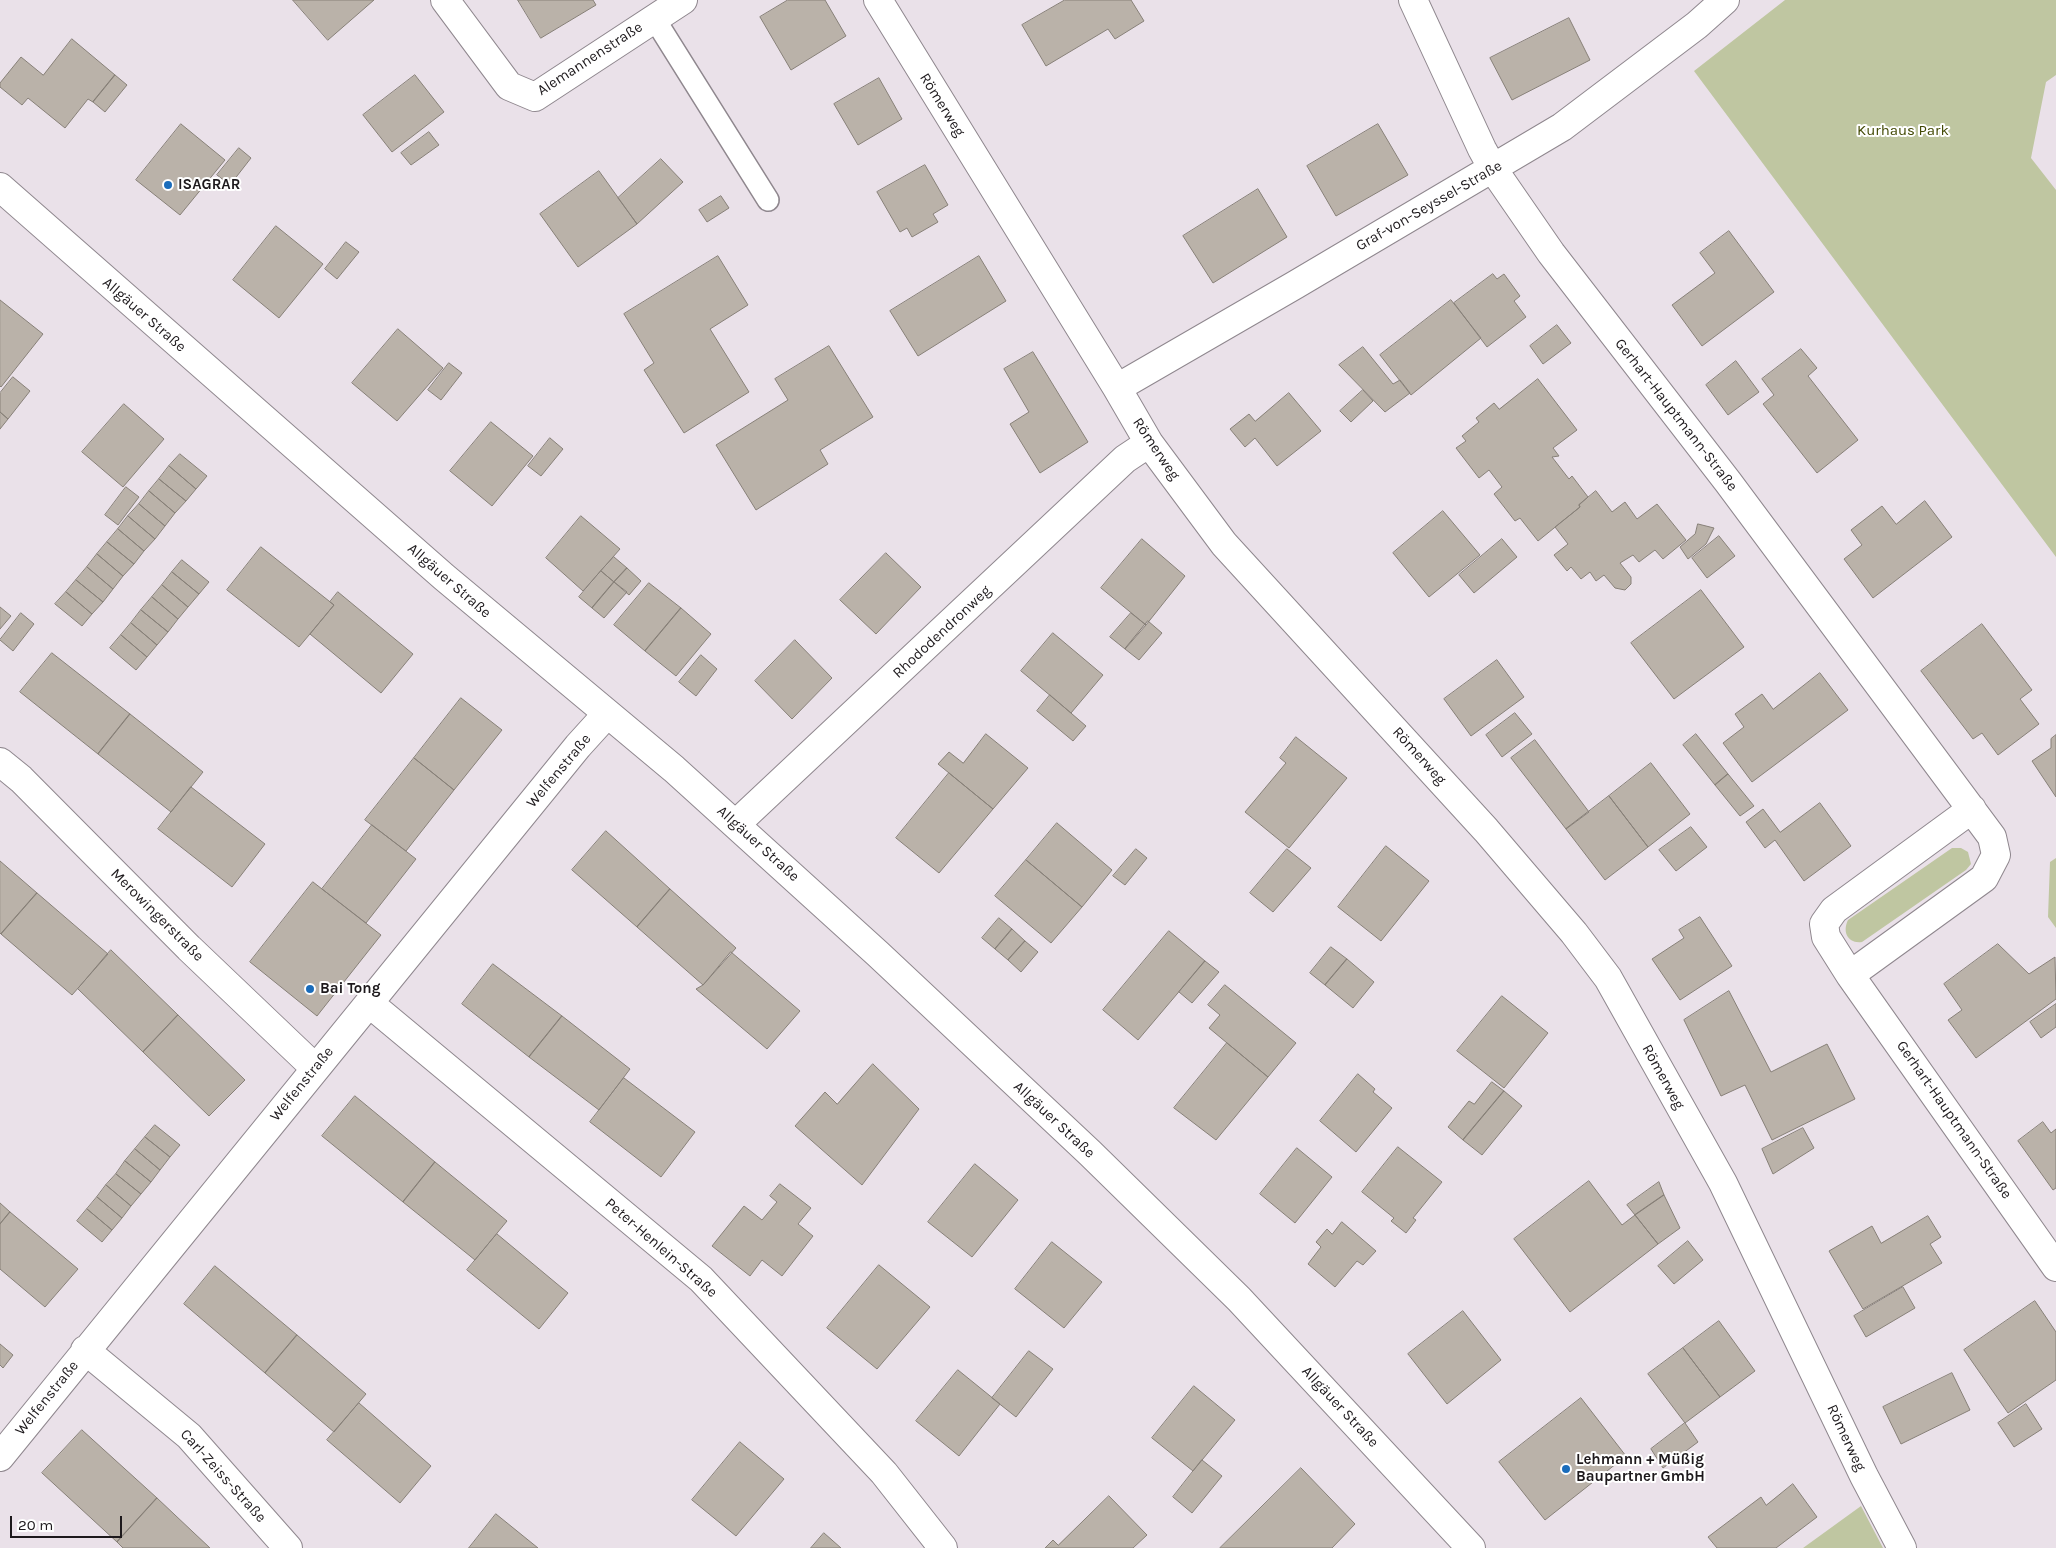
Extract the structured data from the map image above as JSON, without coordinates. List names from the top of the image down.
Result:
{
  "streets": {
    "street": [
      "Alemannenstraße",
      "Römerweg",
      "Graf-von-Seyssel-Straße",
      "Allgäuer Straße",
      "Gerhart-Hauptmann-Straße",
      "Rhododendronweg",
      "Welfenstraße",
      "Merowingerstraße",
      "Peter-Henlein-Straße",
      "Carl-Zeiss-Straße"
    ]
  },
  "crossings": [
    ["Römerweg", "Graf-von-Seyssel-Straße"],
    ["Römerweg", "Rhododendronweg"],
    ["Graf-von-Seyssel-Straße", "Gerhart-Hauptmann-Straße"],
    ["Allgäuer Straße", "Rhododendronweg"],
    ["Allgäuer Straße", "Welfenstraße"],
    ["Welfenstraße", "Merowingerstraße"],
    ["Welfenstraße", "Peter-Henlein-Straße"],
    ["Welfenstraße", "Carl-Zeiss-Straße"]
  ],
  "parks": ["Kurhaus Park"],
  "places": ["ISAGRAR", "Bai Tong", "Lehmann + Müßig Baupartner GmbH"],
  "scale_bar": "20 m"
}
